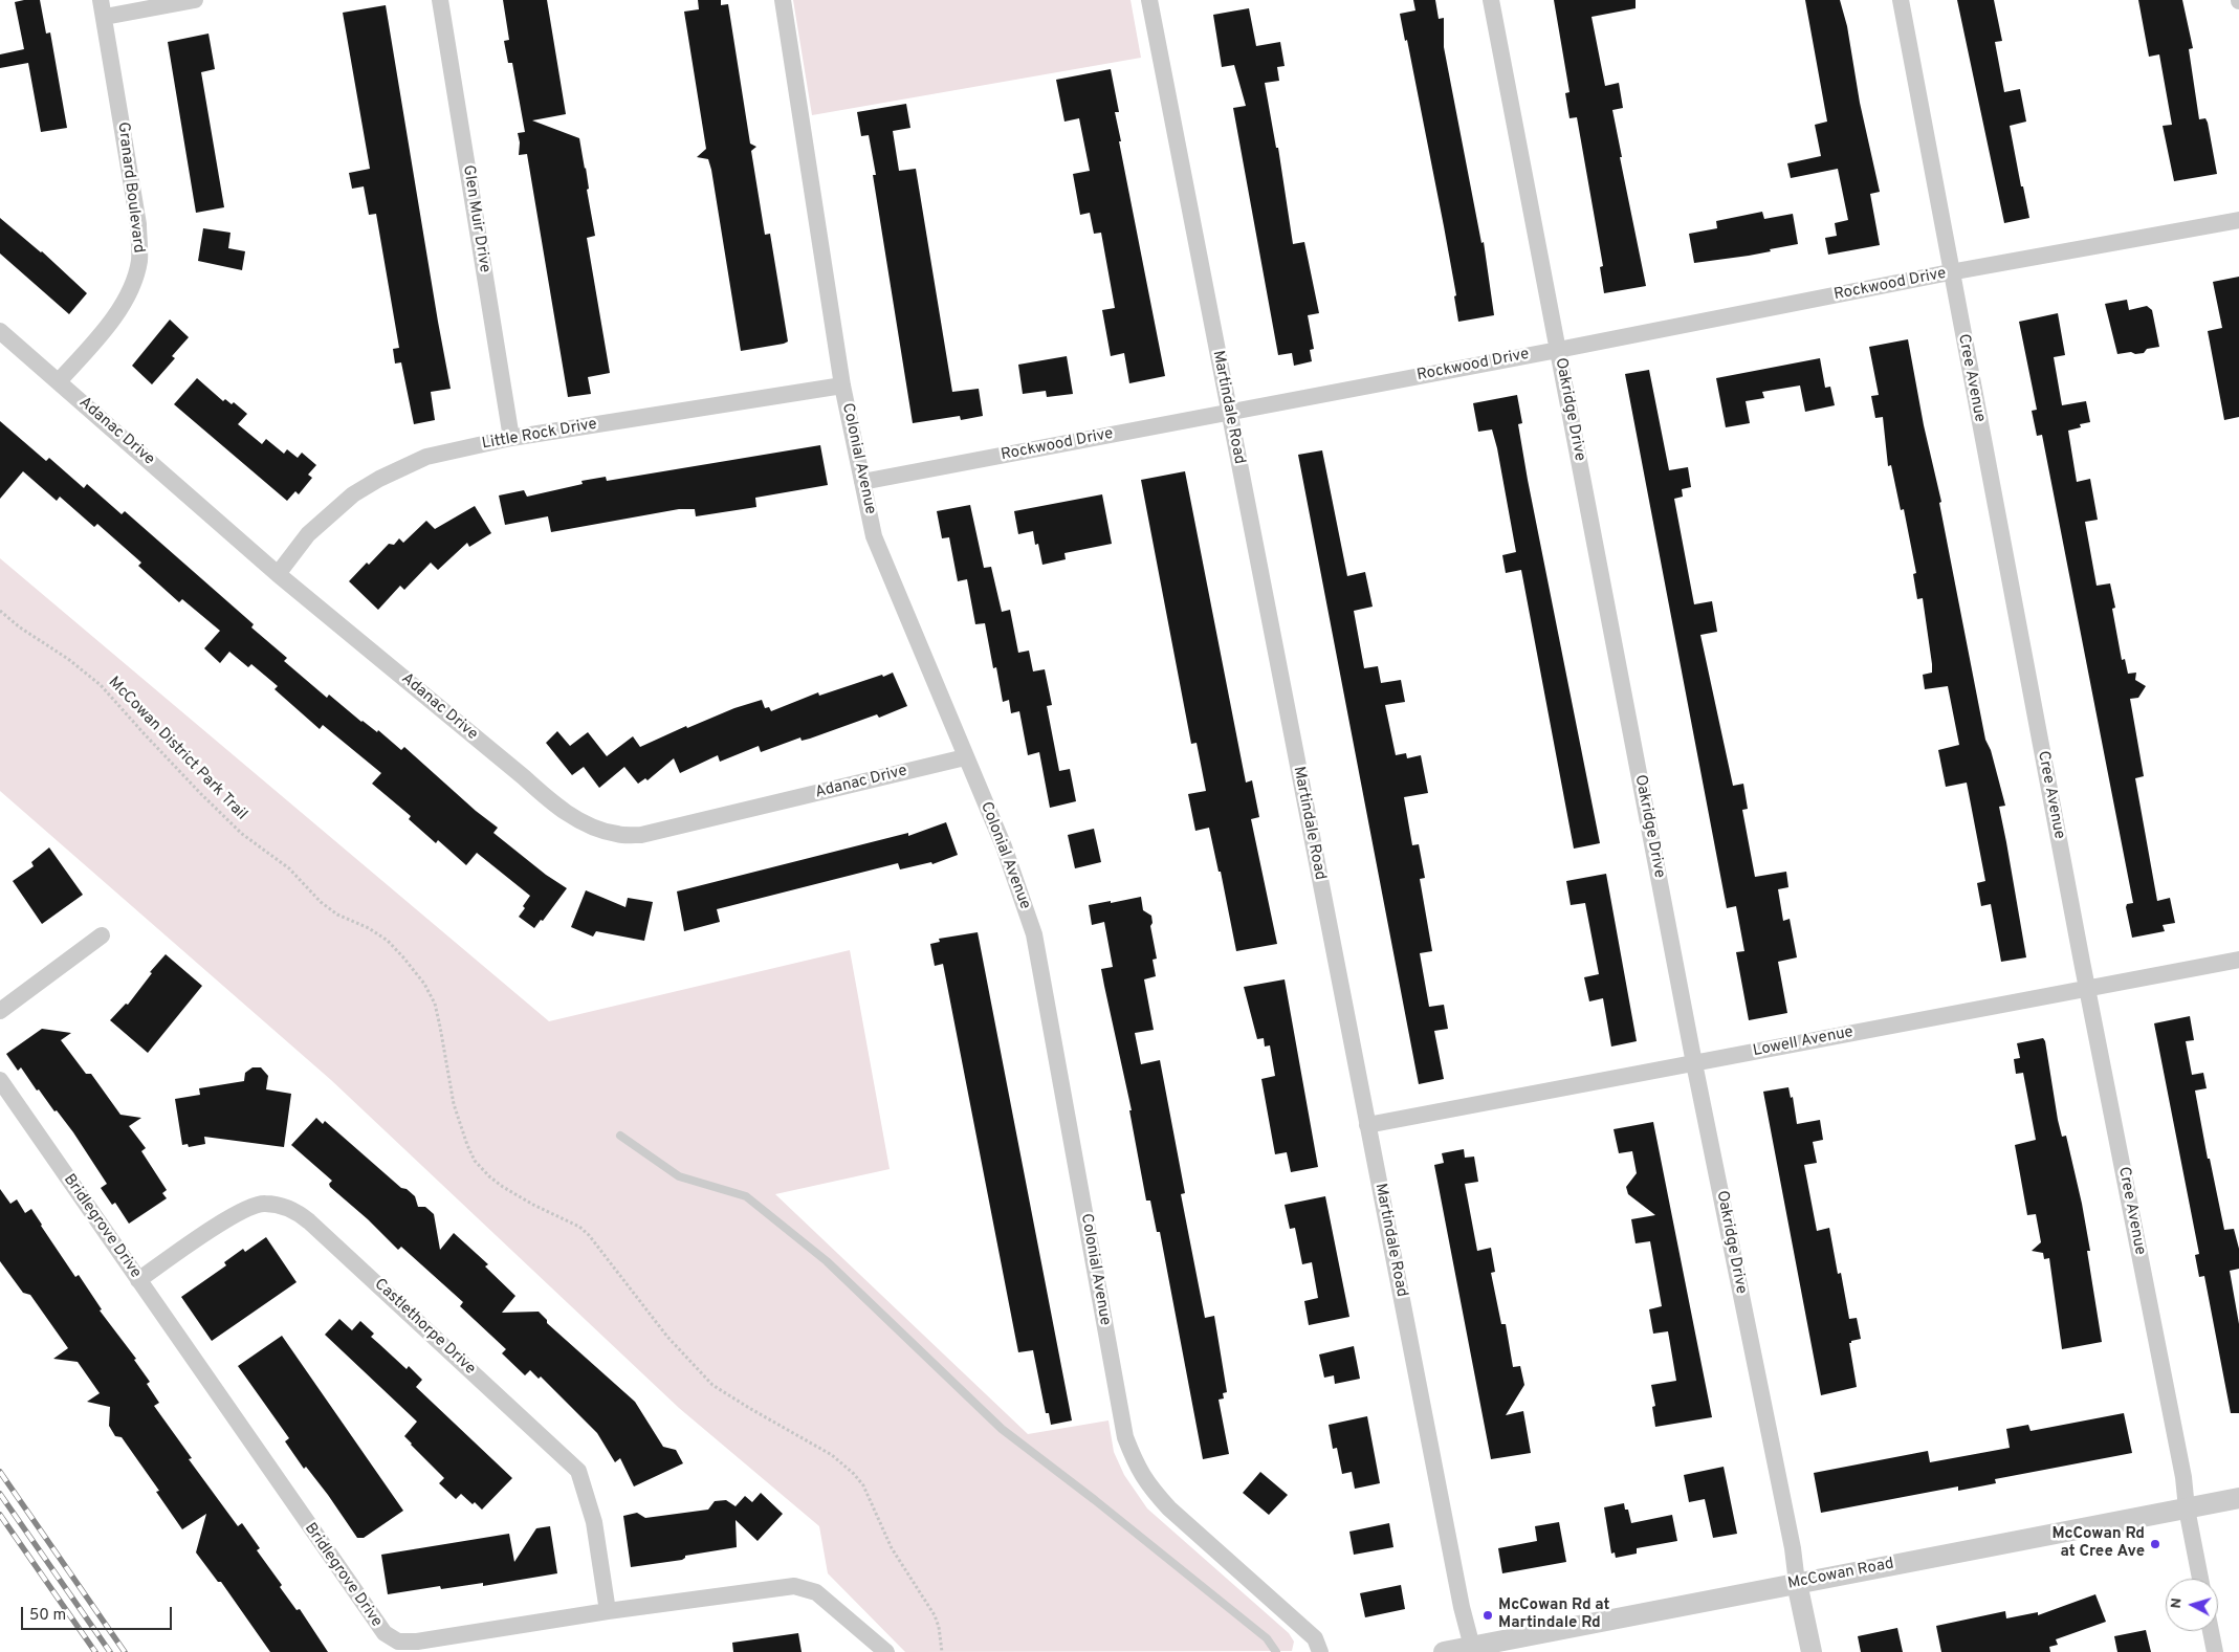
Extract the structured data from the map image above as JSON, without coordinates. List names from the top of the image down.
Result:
{
  "streets": {
    "street": [
      "Granard Boulevard",
      "Glen Muir Drive",
      "Rockwood Drive",
      "Cree Avenue",
      "Martindale Road",
      "Oakridge Drive",
      "Adanac Drive",
      "Little Rock Drive",
      "Colonial Avenue",
      "Lowell Avenue",
      "Bridlegrove Drive",
      "Castlethorpe Drive",
      "McCowan Road"
    ],
    "path": ["McCowan District Park Trail"]
  },
  "crossings": [
    ["Granard Boulevard", "Adanac Drive"],
    ["Glen Muir Drive", "Little Rock Drive"],
    ["Rockwood Drive", "Cree Avenue"],
    ["Rockwood Drive", "Martindale Road"],
    ["Rockwood Drive", "Oakridge Drive"],
    ["Rockwood Drive", "Colonial Avenue"],
    ["Cree Avenue", "Lowell Avenue"],
    ["Cree Avenue", "McCowan Road"],
    ["Martindale Road", "Lowell Avenue"],
    ["Martindale Road", "McCowan Road"],
    ["Oakridge Drive", "Lowell Avenue"],
    ["Oakridge Drive", "McCowan Road"],
    ["Adanac Drive", "Little Rock Drive"],
    ["Adanac Drive", "Colonial Avenue"],
    ["Little Rock Drive", "Colonial Avenue"],
    ["Bridlegrove Drive", "Castlethorpe Drive"]
  ],
  "places": ["McCowan Rd at Cree Ave", "McCowan Rd at Martindale Rd"],
  "scale_bar": "50 m",
  "north": "left"
}
